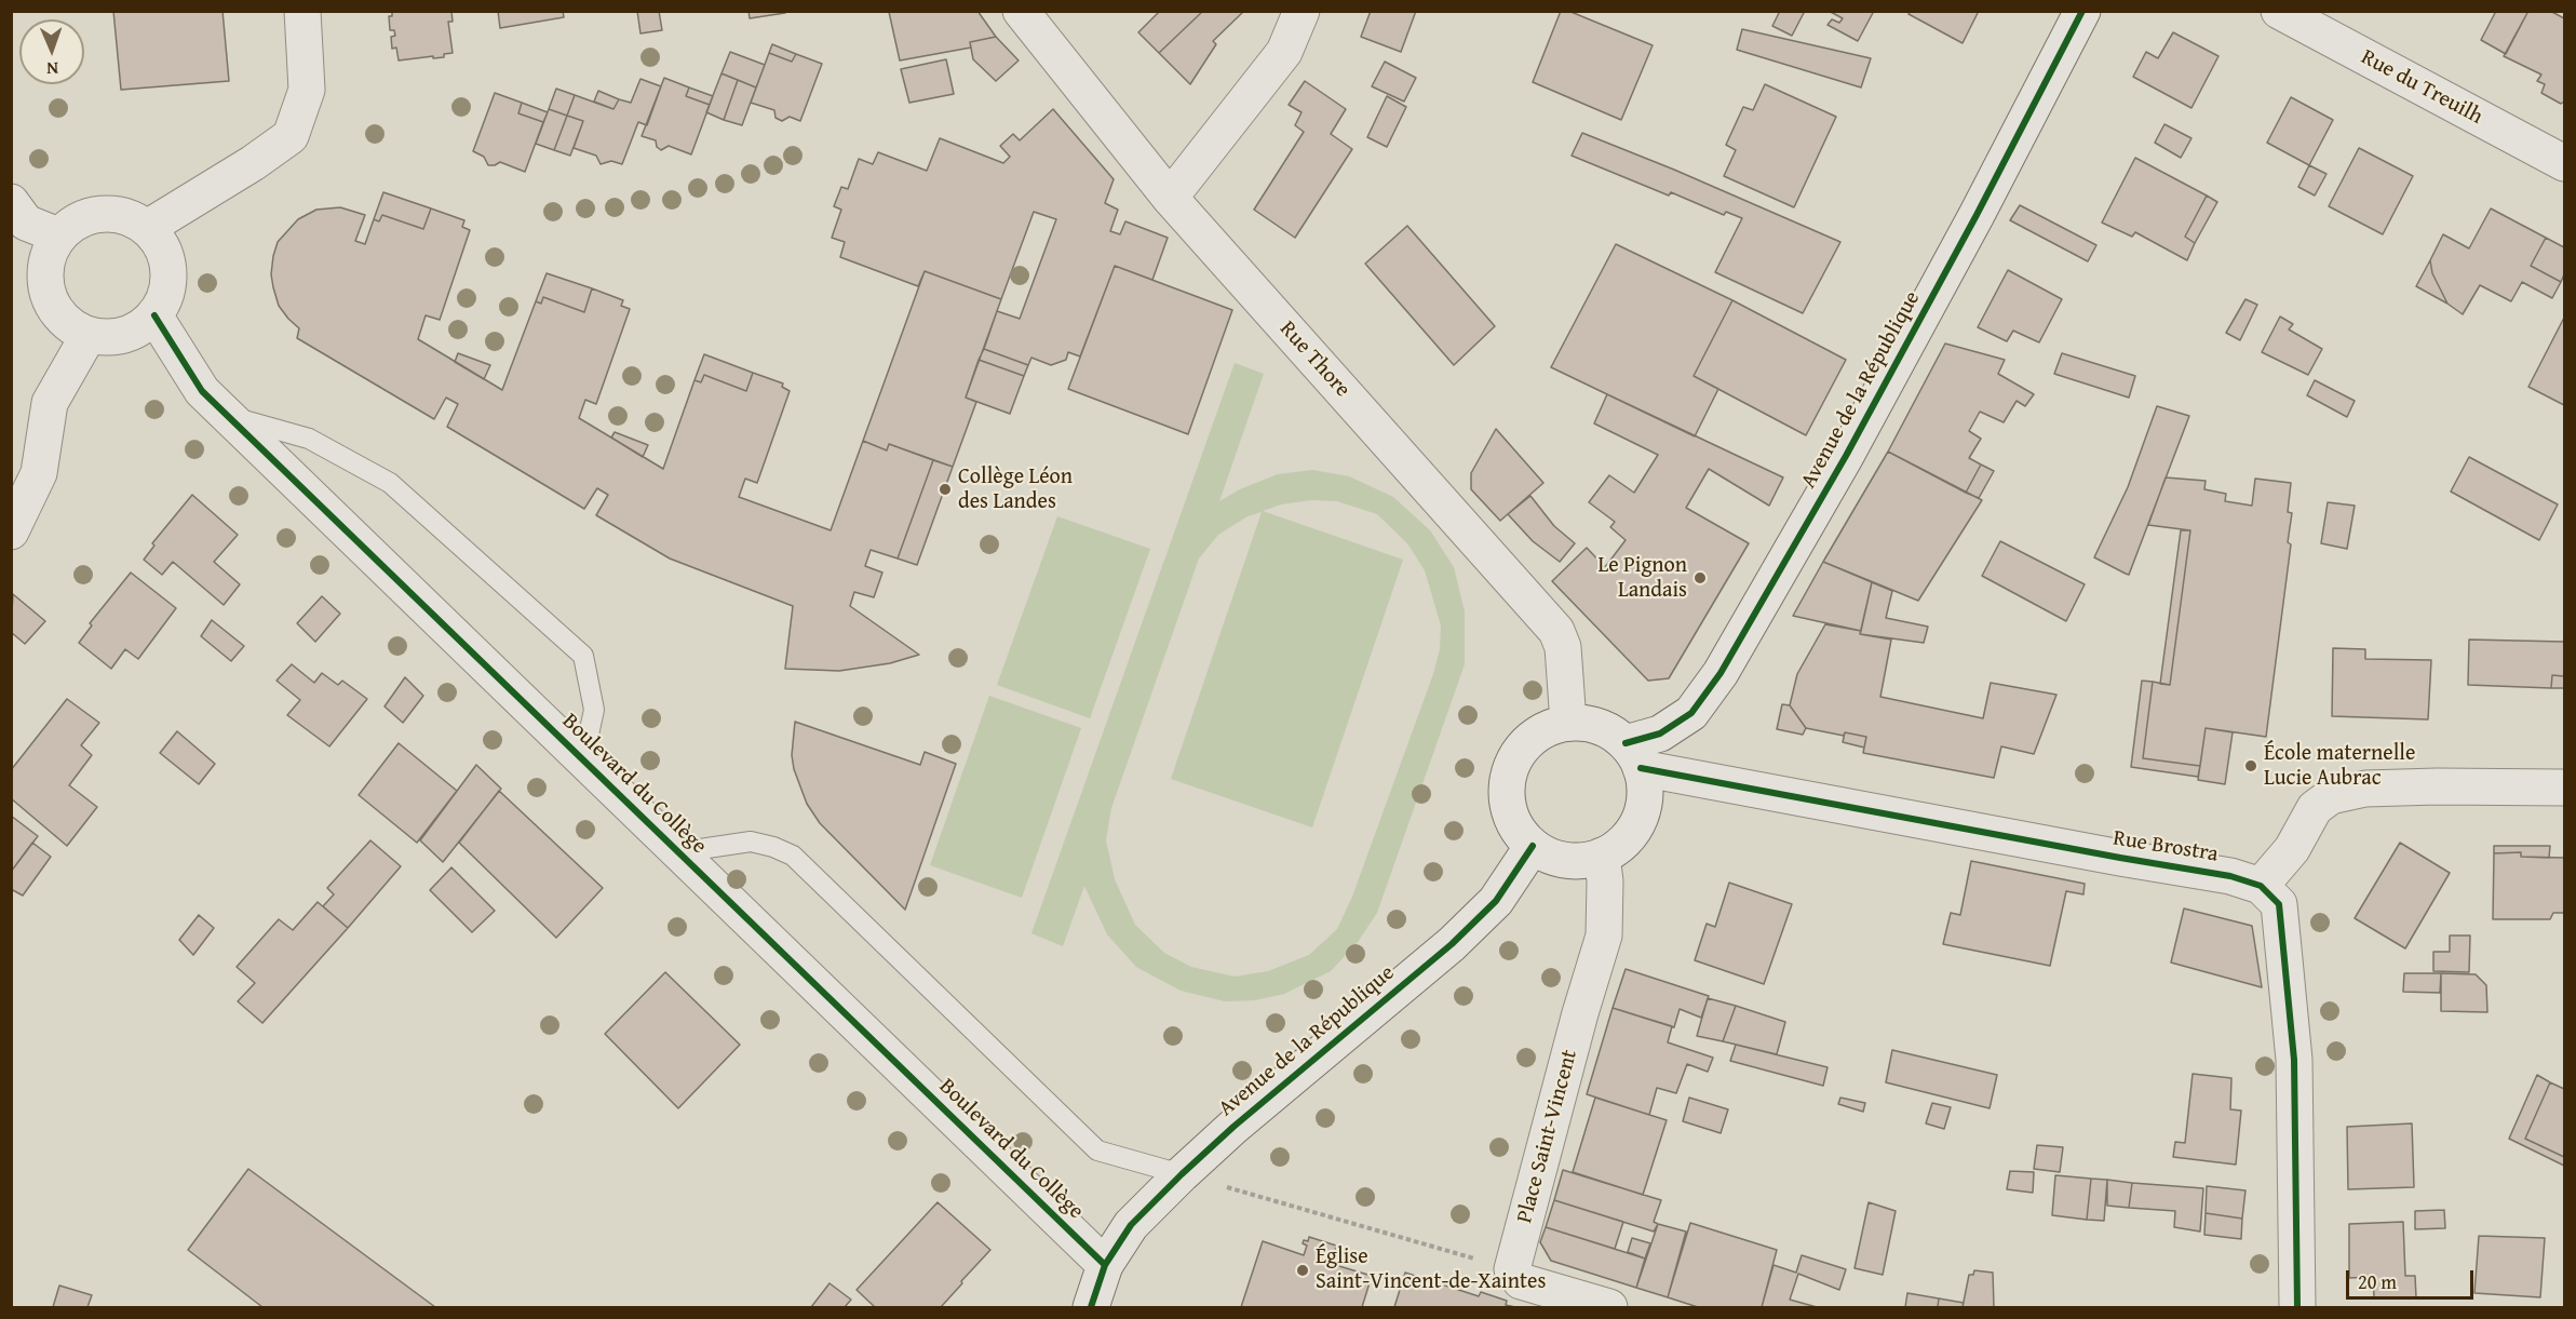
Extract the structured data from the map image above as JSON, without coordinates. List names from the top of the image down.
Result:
{
  "streets": {
    "street": [
      "Rue du Treuilh",
      "Rue Thore",
      "Avenue de la République",
      "Boulevard du Collège",
      "Rue Brostra",
      "Place Saint-Vincent"
    ]
  },
  "crossings": [
    ["Rue Thore", "Avenue de la République"],
    ["Rue Thore", "Rue Brostra"],
    ["Rue Thore", "Place Saint-Vincent"],
    ["Avenue de la République", "Boulevard du Collège"],
    ["Avenue de la République", "Rue Brostra"],
    ["Avenue de la République", "Place Saint-Vincent"],
    ["Rue Brostra", "Place Saint-Vincent"]
  ],
  "places": [
    "Collège Léon des Landes",
    "Le Pignon Landais",
    "École maternelle Lucie Aubrac",
    "Église Saint-Vincent-de-Xaintes"
  ],
  "scale_bar": "20 m",
  "north": "bottom"
}
